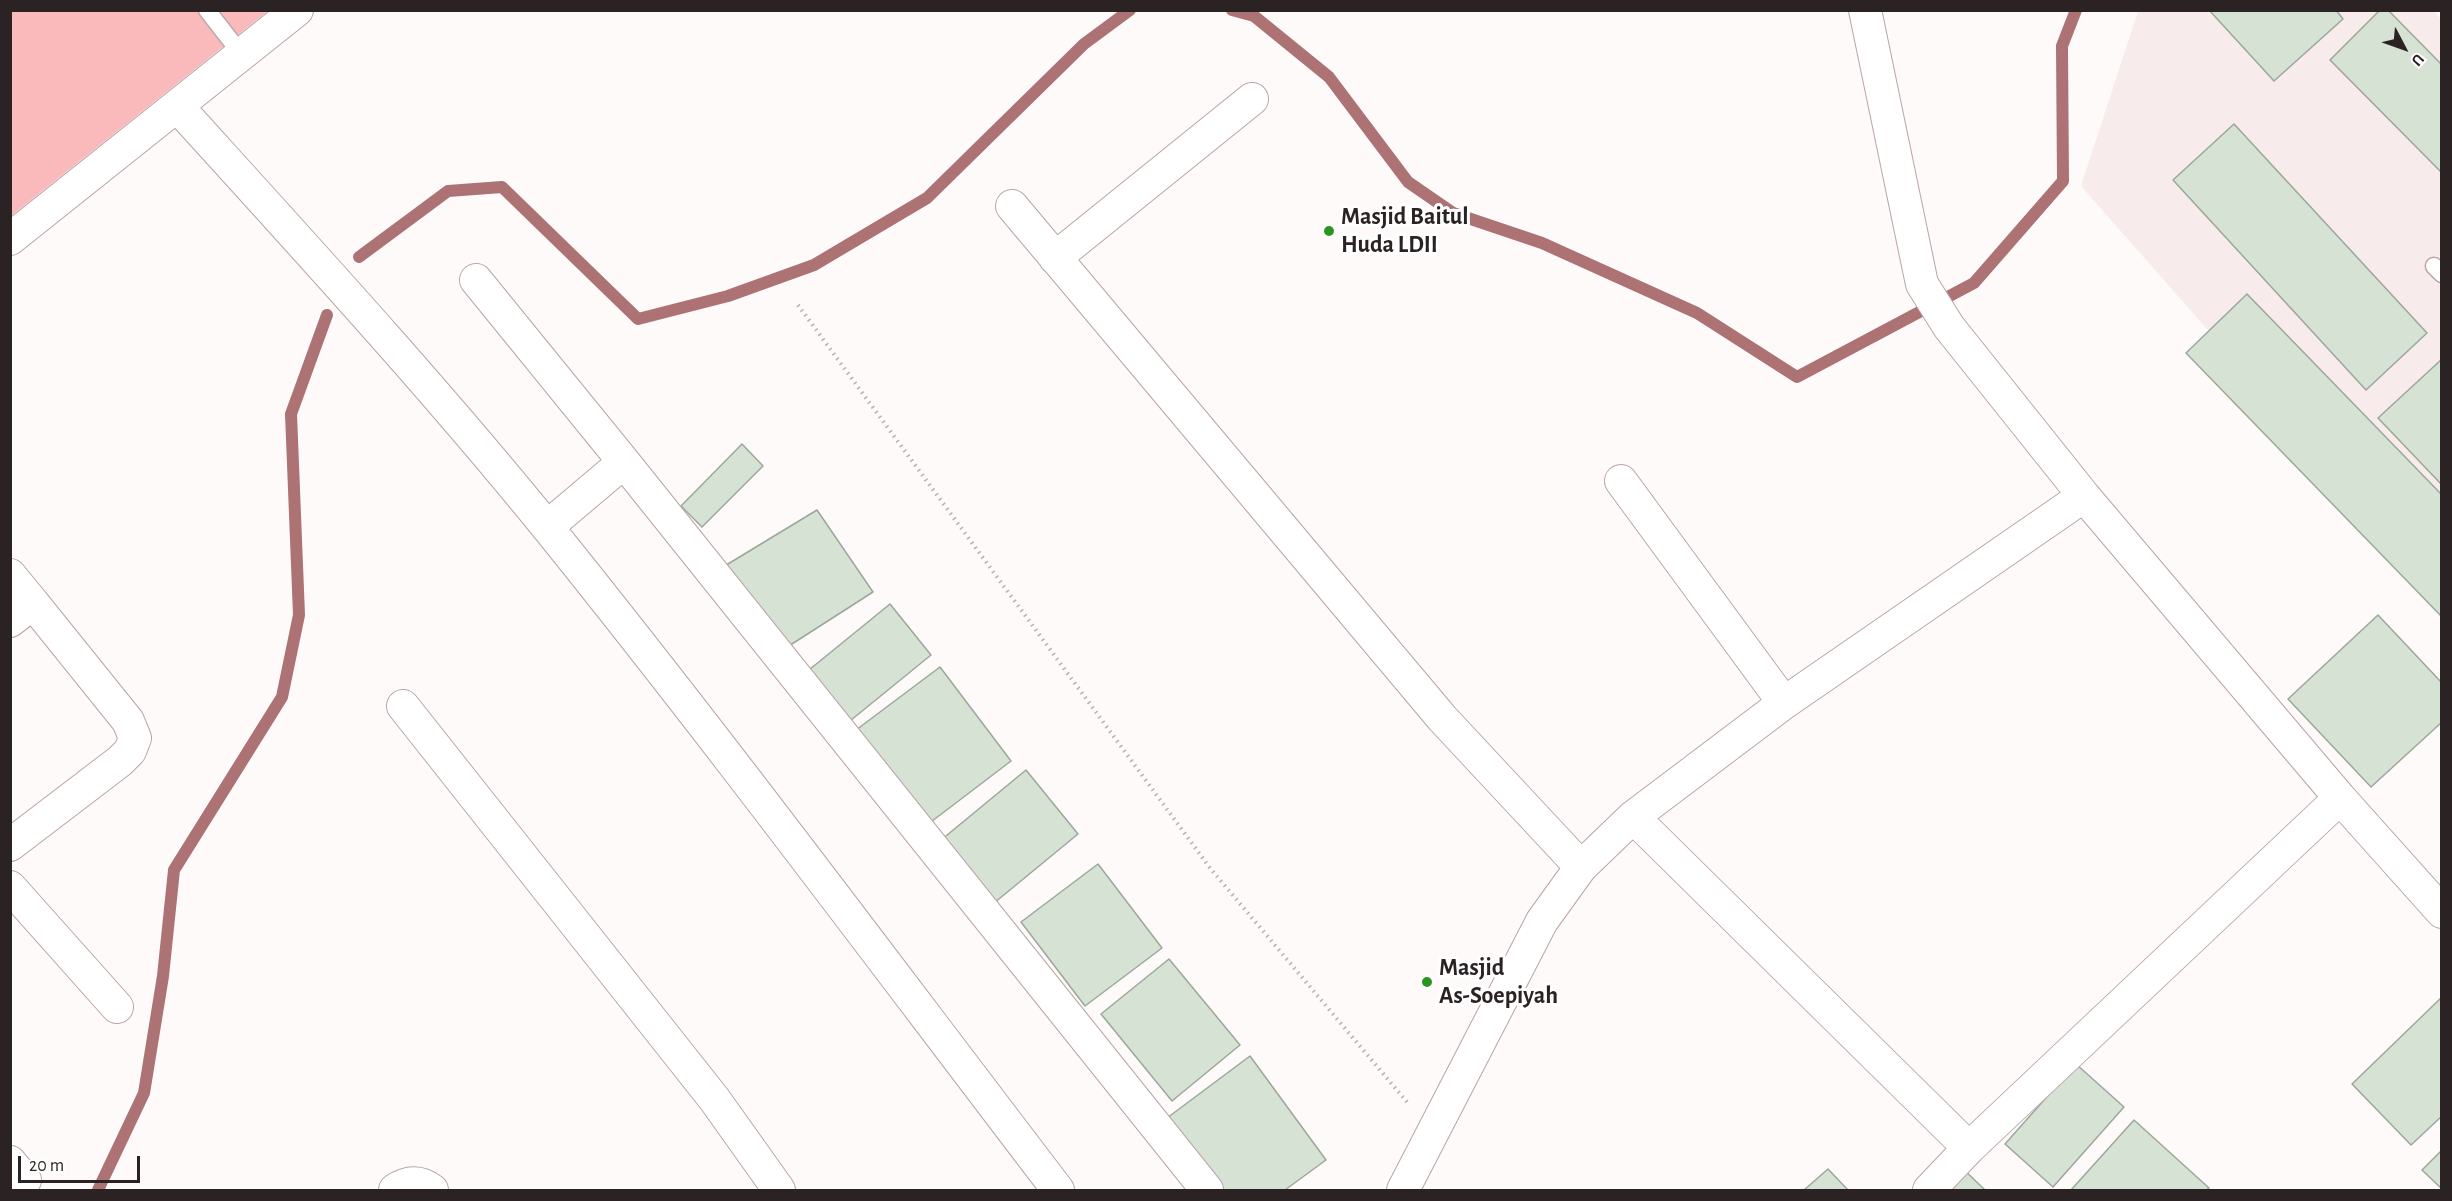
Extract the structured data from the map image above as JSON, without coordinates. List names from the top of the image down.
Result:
{
  "places": ["Masjid Baitul Huda LDII", "Masjid As-Soepiyah"],
  "scale_bar": "20 m",
  "north": "bottom right"
}
